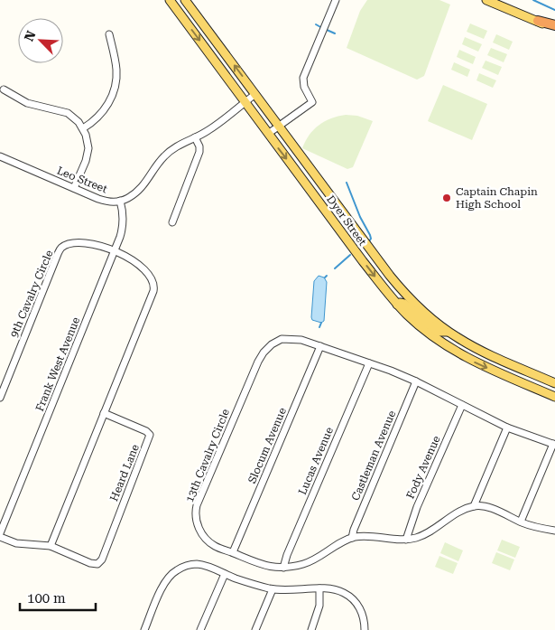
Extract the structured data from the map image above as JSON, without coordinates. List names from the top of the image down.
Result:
{
  "streets": {
    "main road": ["Dyer Street"],
    "street": [
      "Leo Street",
      "9th Cavalry Circle",
      "Frank West Avenue",
      "Slocum Avenue",
      "13th Cavalry Circle",
      "Castleman Avenue",
      "Lucas Avenue",
      "Fody Avenue",
      "Heard Lane"
    ]
  },
  "crossings": [
    ["Leo Street", "Dyer Street"],
    ["Leo Street", "Frank West Avenue"],
    ["9th Cavalry Circle", "Frank West Avenue"],
    ["Slocum Avenue", "13th Cavalry Circle"],
    ["13th Cavalry Circle", "Castleman Avenue"],
    ["13th Cavalry Circle", "Lucas Avenue"],
    ["13th Cavalry Circle", "Fody Avenue"]
  ],
  "places": ["Captain Chapin High School"],
  "scale_bar": "100 m",
  "north": "top left"
}
